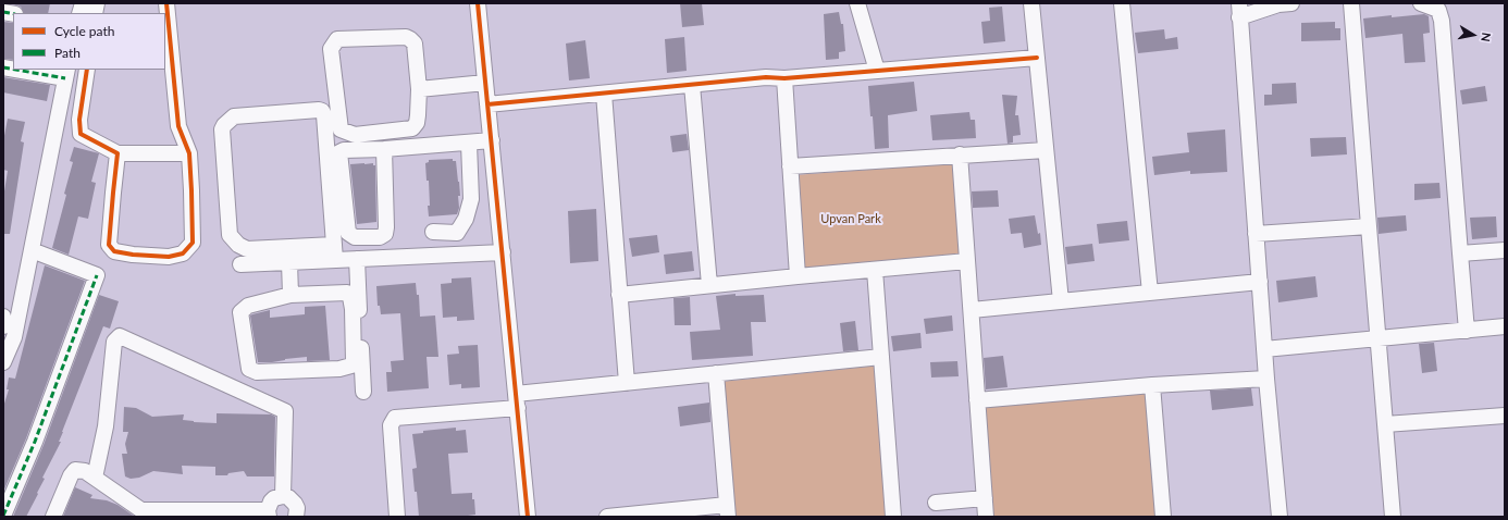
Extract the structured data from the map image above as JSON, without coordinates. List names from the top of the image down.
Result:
{
  "parks": ["Upvan Park"],
  "legend": ["Cycle path", "Path"],
  "north": "right"
}
